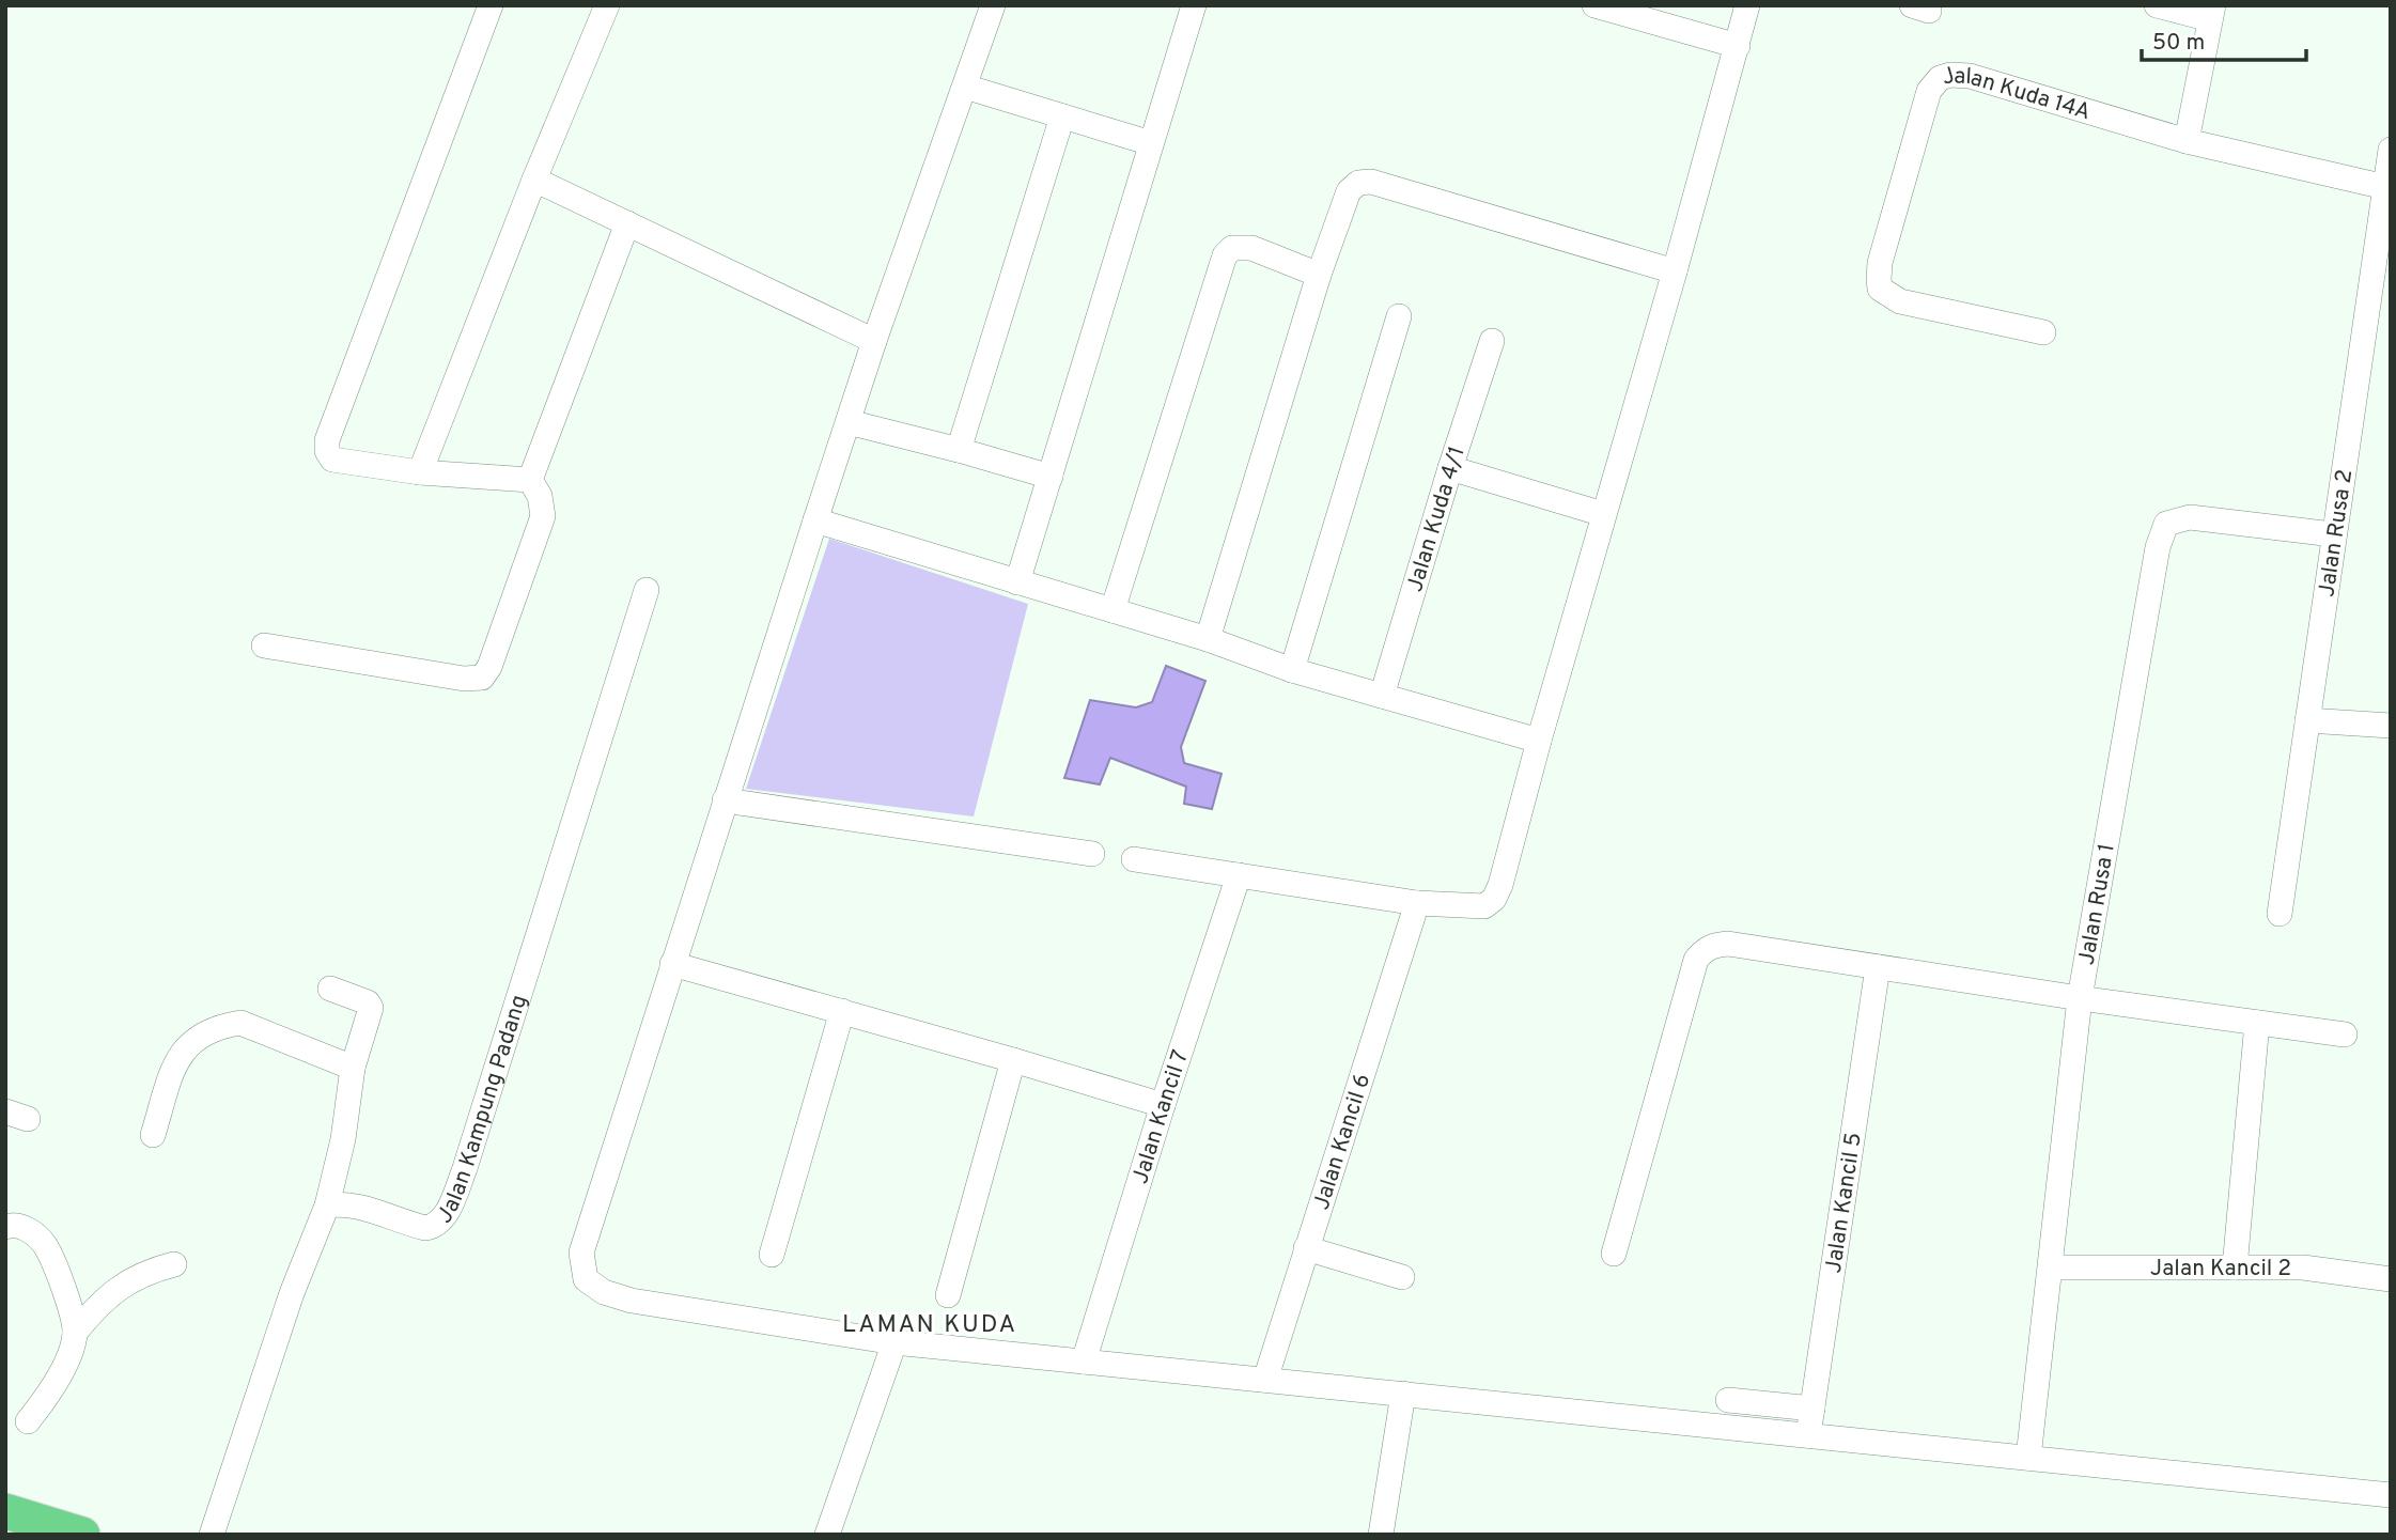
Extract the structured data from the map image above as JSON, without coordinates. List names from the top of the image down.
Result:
{
  "streets": {
    "street": [
      "Jalan Kuda 14A",
      "Jalan Kuda 4/1",
      "Jalan Rusa 2",
      "Jalan Rusa 1",
      "Jalan Kampung Padang",
      "Jalan Kancil 7",
      "Jalan Kancil 6",
      "Jalan Kancil 5",
      "Jalan Kancil 2"
    ]
  },
  "crossings": [
    ["Jalan Kuda 14A", "Jalan Rusa 2"],
    ["Jalan Rusa 2", "Jalan Rusa 1"],
    ["Jalan Rusa 1", "Jalan Kancil 2"]
  ],
  "districts": ["LAMAN KUDA"],
  "scale_bar": "50 m"
}
